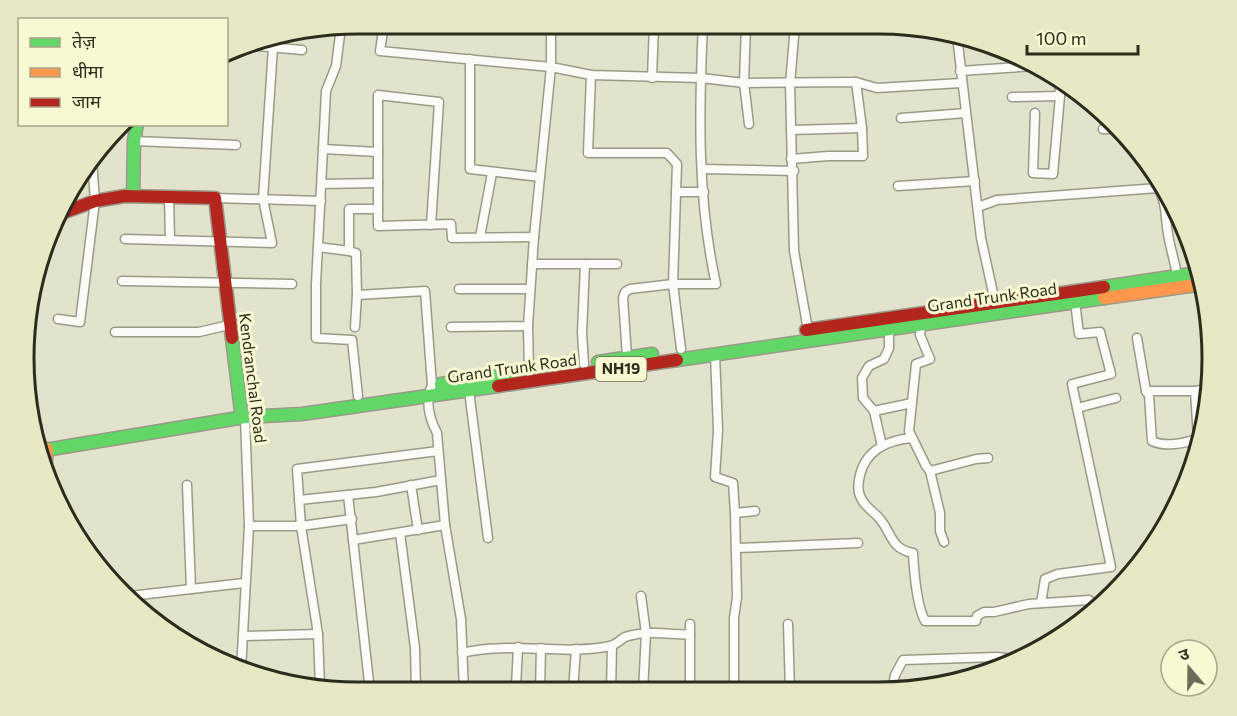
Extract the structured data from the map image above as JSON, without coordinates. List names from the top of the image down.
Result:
{
  "streets": {
    "main road": ["Grand Trunk Road", "NH19", "Kendranchal Road"]
  },
  "crossings": [
    ["Grand Trunk Road", "Kendranchal Road"]
  ],
  "legend": ["तेज़", "धीमा", "जाम"],
  "scale_bar": "100 m",
  "north": "top"
}
